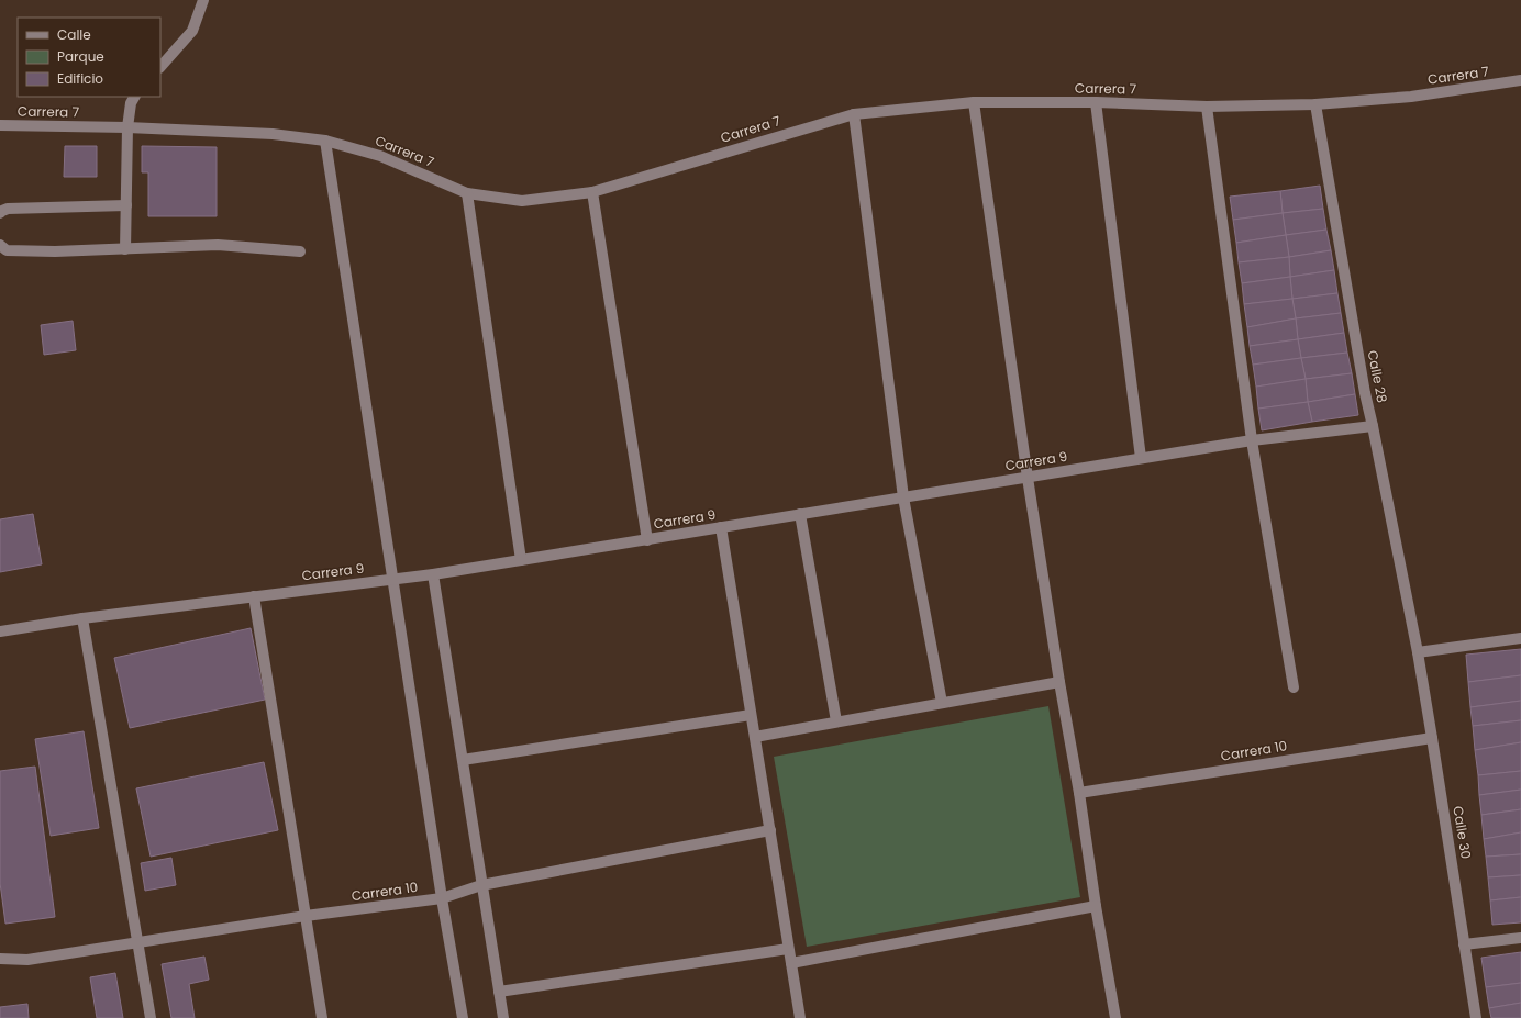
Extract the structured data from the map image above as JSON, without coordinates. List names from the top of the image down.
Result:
{
  "streets": {
    "street": [
      "Carrera 7",
      "Calle 28",
      "Carrera 9",
      "Carrera 10",
      "Calle 30"
    ]
  },
  "crossings": [
    ["Carrera 7", "Calle 28"],
    ["Calle 28", "Carrera 9"],
    ["Calle 28", "Calle 30"],
    ["Carrera 10", "Calle 30"]
  ],
  "legend": ["Calle", "Parque", "Edificio"]
}
